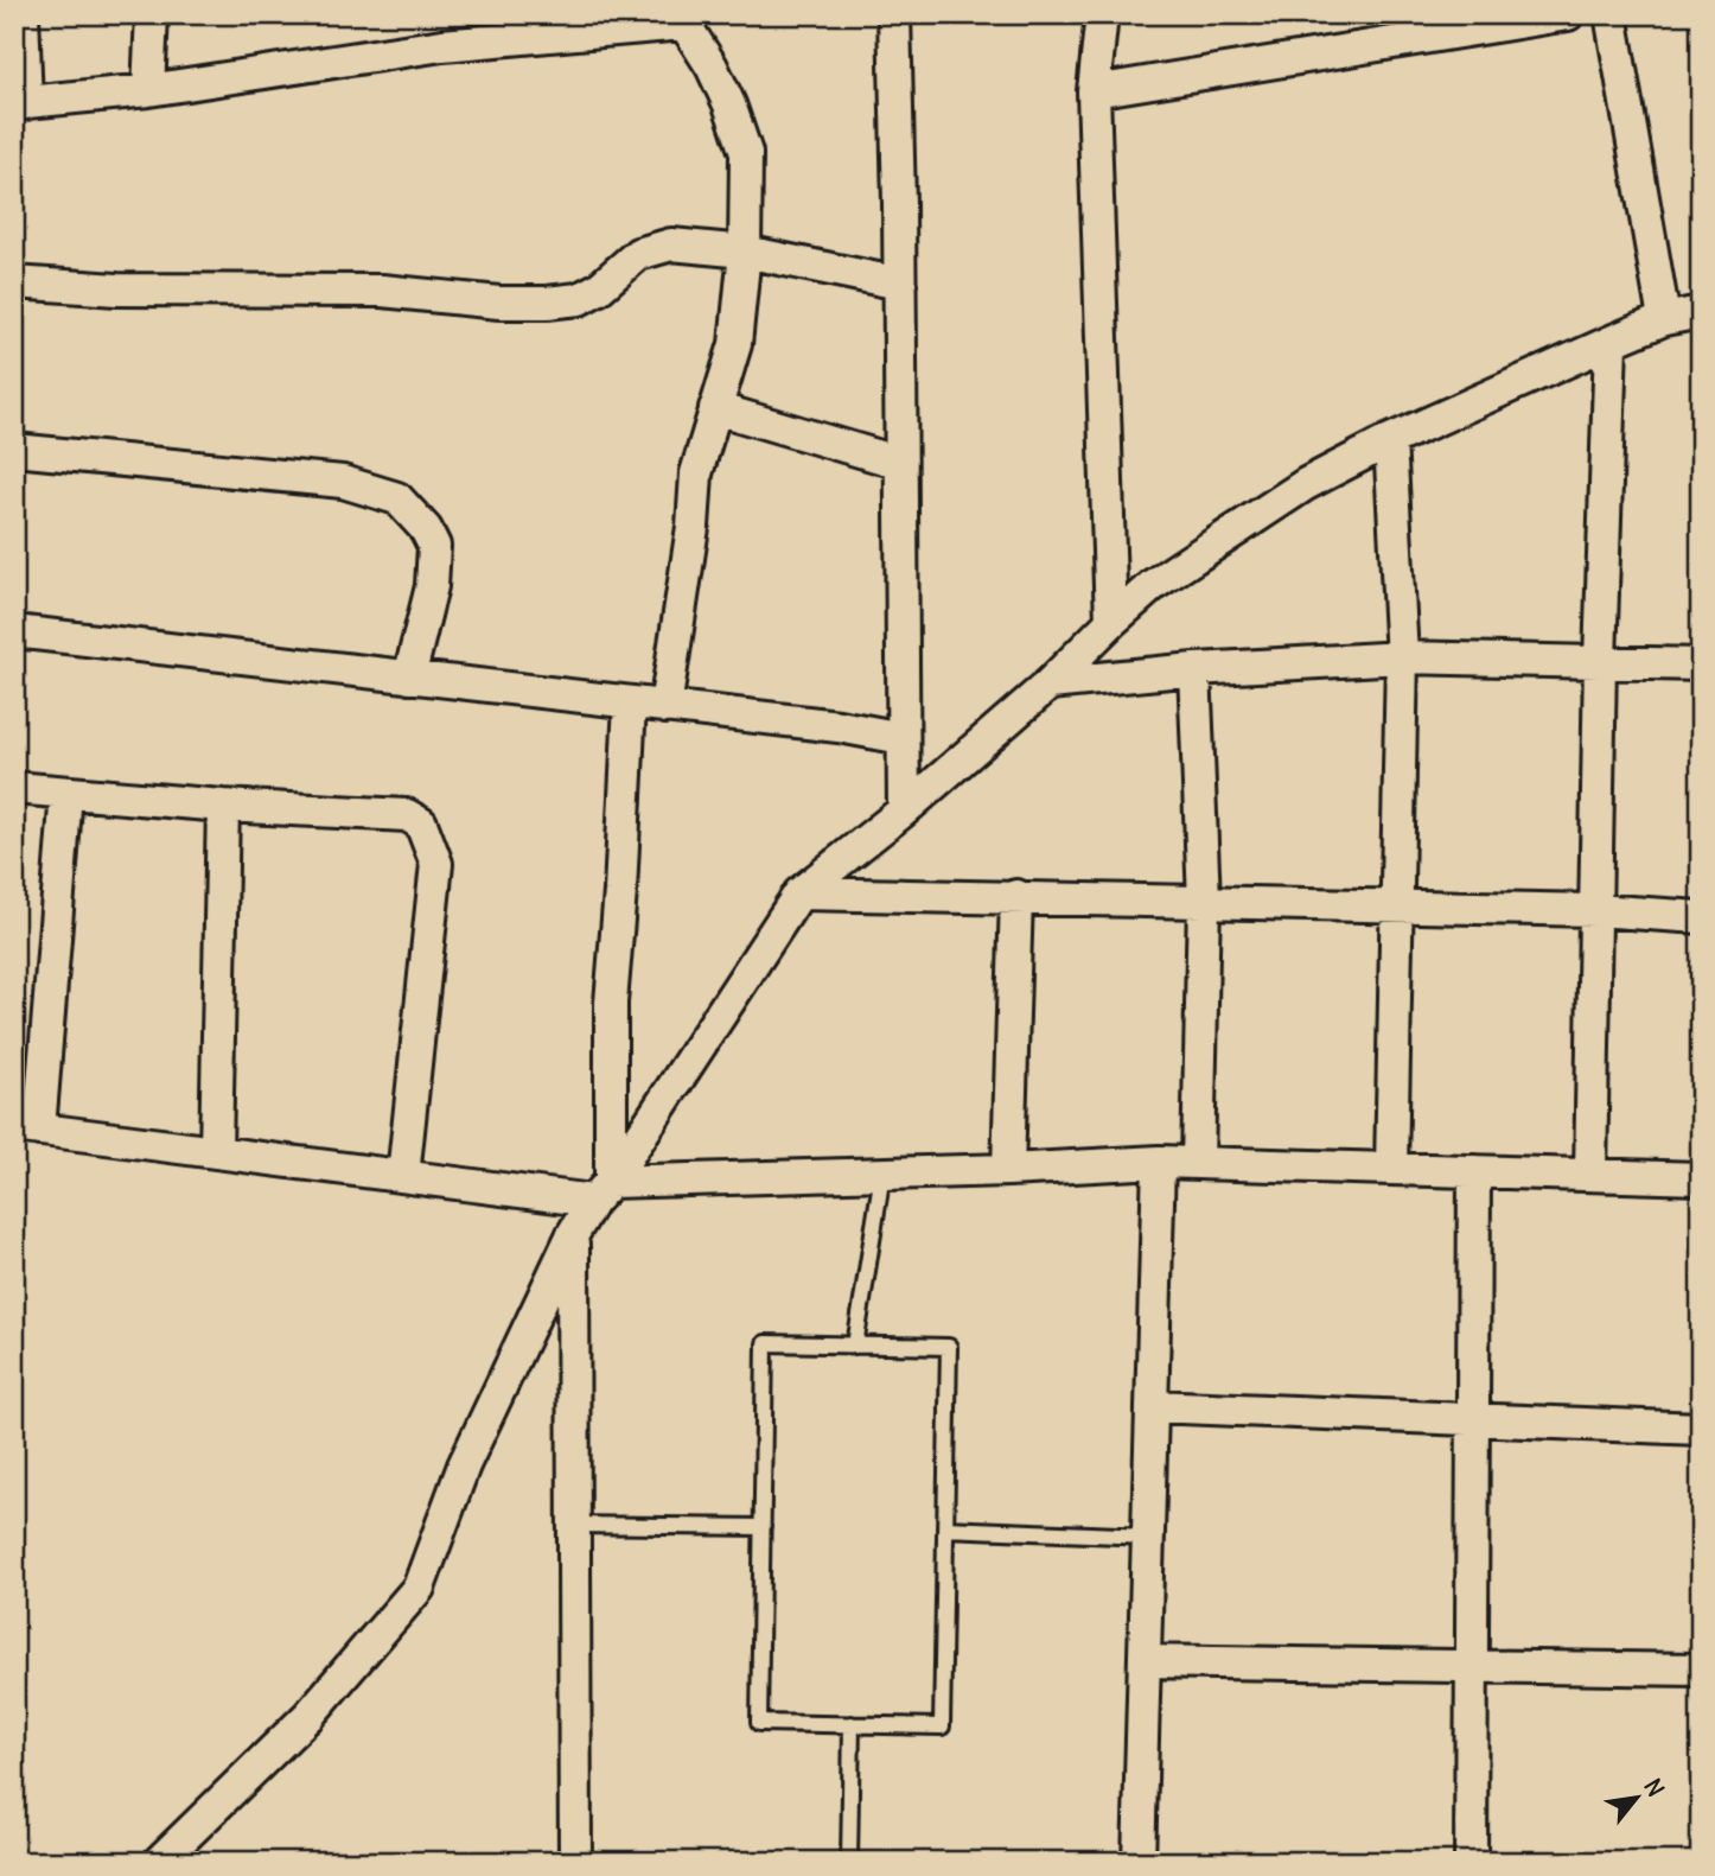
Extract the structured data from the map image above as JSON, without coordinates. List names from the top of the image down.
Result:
{
  "north": "top right"
}
